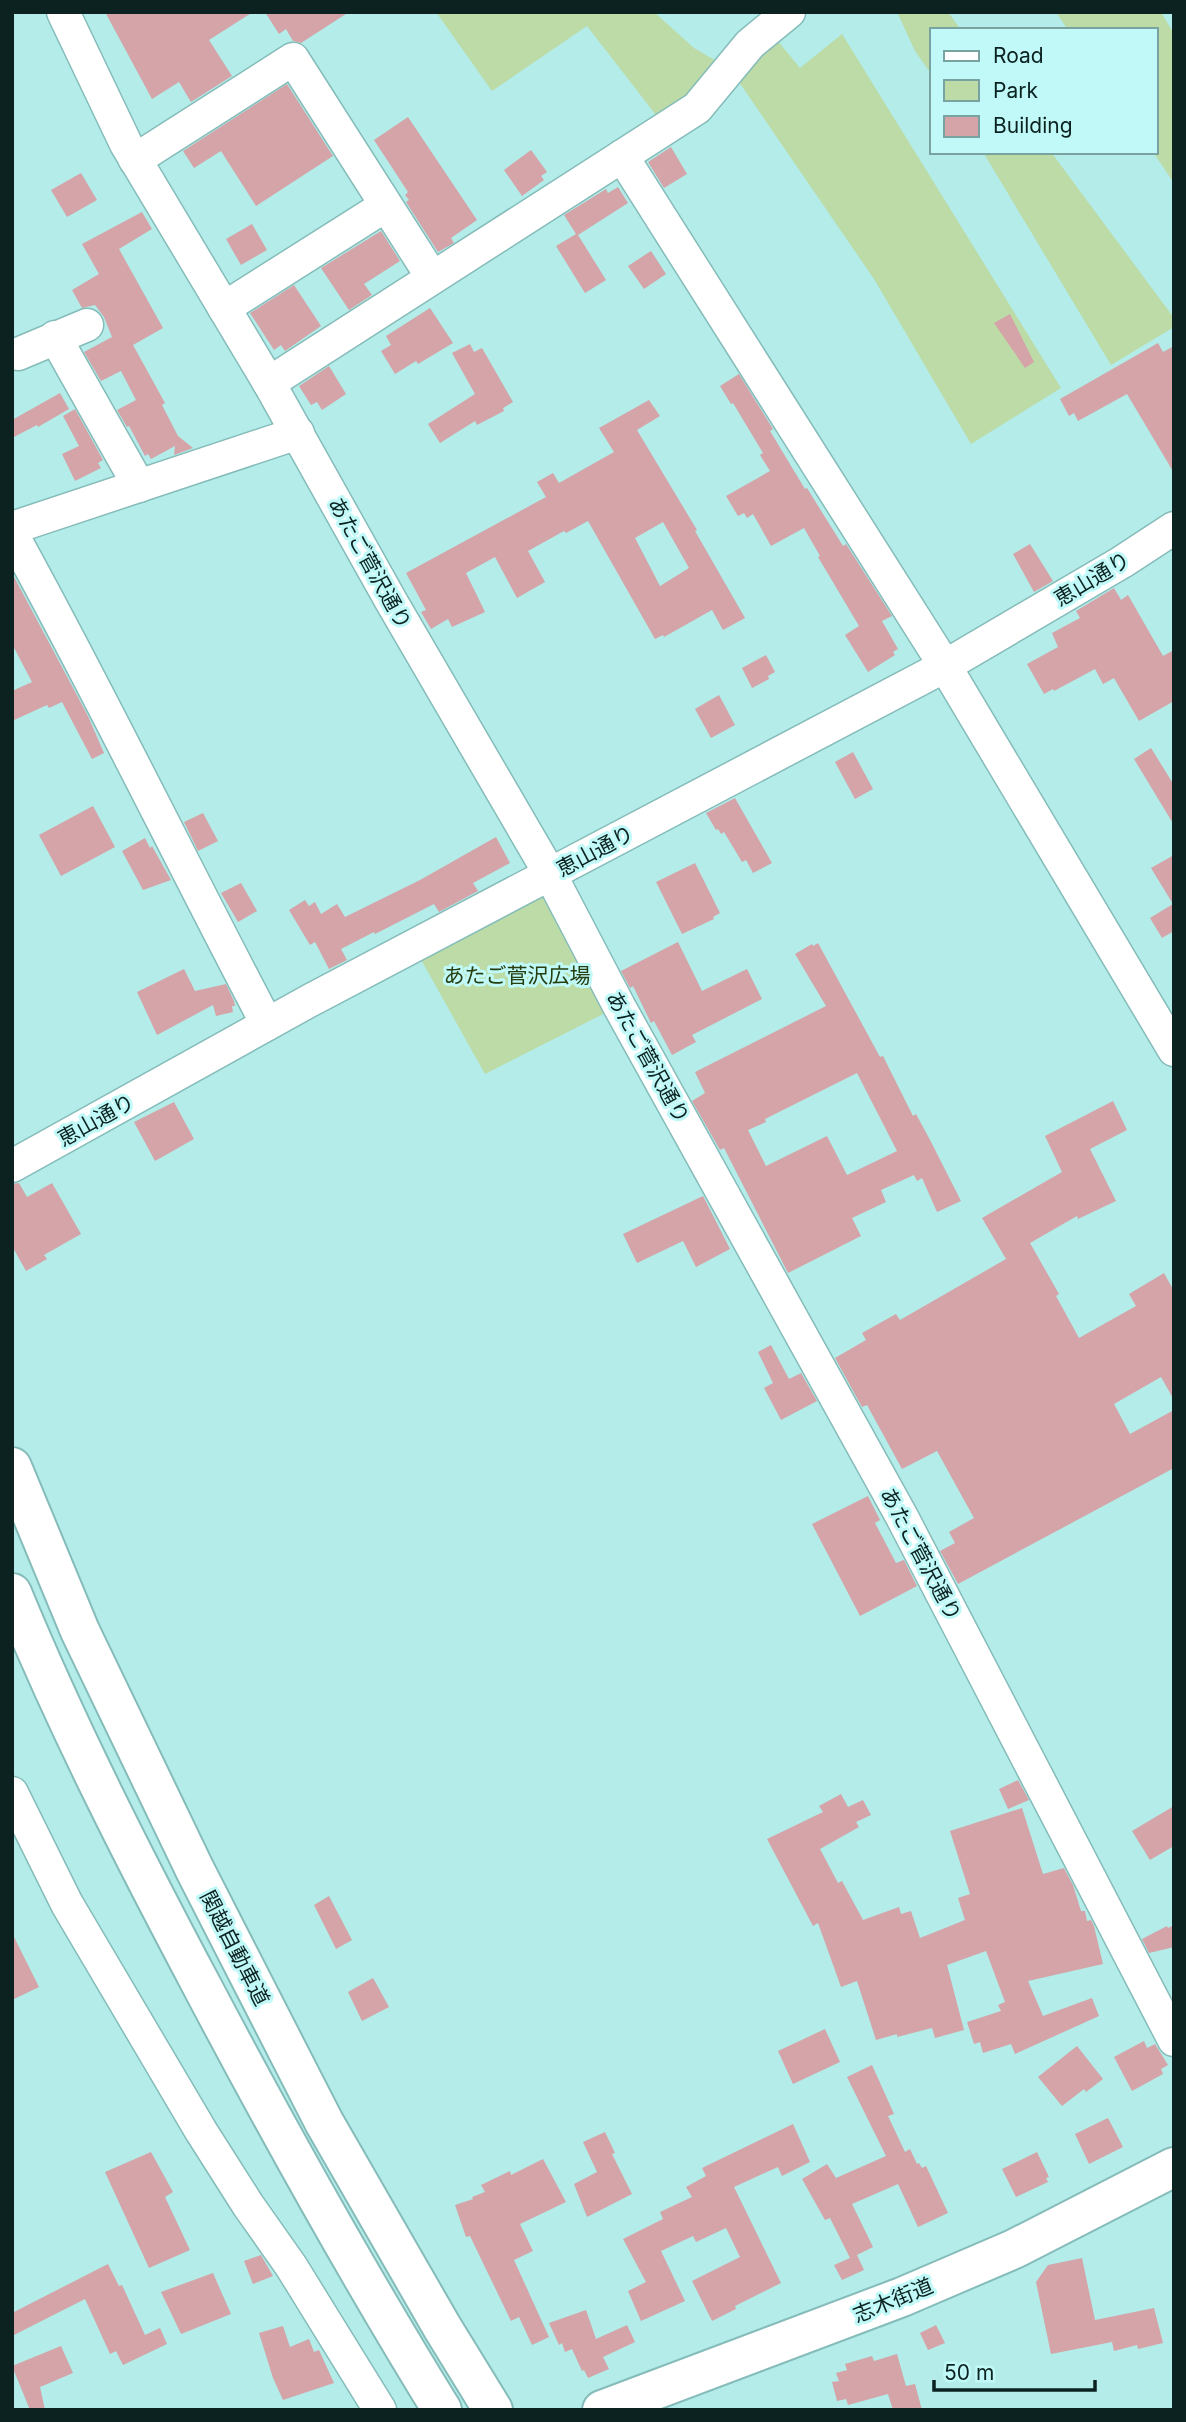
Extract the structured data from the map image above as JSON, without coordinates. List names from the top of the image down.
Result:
{
  "streets": {
    "main road": ["関越自動車道", "志木街道"],
    "street": ["あたご菅沢通り", "恵山通り"]
  },
  "crossings": [
    ["あたご菅沢通り", "恵山通り"]
  ],
  "parks": ["あたご菅沢広場"],
  "legend": ["Road", "Park", "Building"],
  "scale_bar": "50 m"
}
